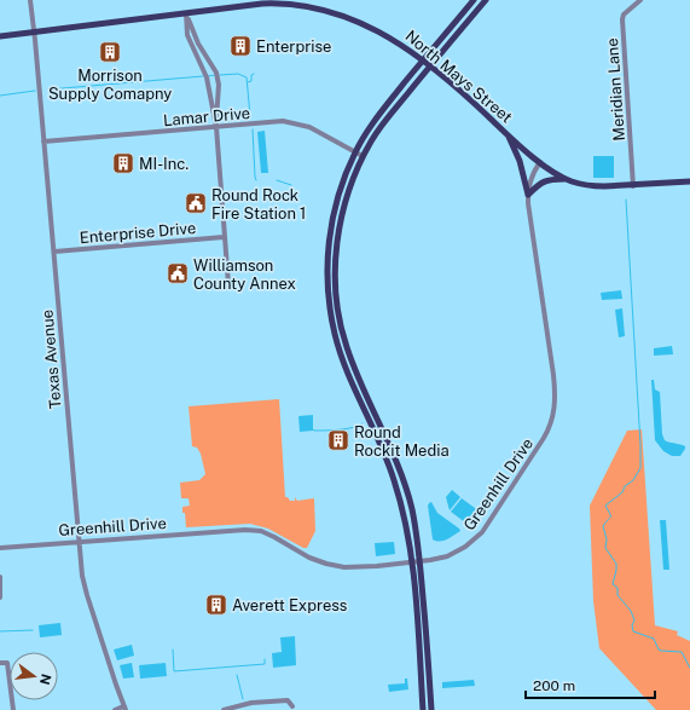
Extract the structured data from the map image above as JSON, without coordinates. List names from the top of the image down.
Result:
{
  "streets": {
    "main road": ["North Mays Street"],
    "street": [
      "Meridian Lane",
      "Lamar Drive",
      "Enterprise Drive",
      "Texas Avenue",
      "Greenhill Drive"
    ]
  },
  "crossings": [
    ["North Mays Street", "Meridian Lane"],
    ["North Mays Street", "Texas Avenue"],
    ["North Mays Street", "Greenhill Drive"],
    ["Lamar Drive", "Texas Avenue"],
    ["Enterprise Drive", "Texas Avenue"],
    ["Texas Avenue", "Greenhill Drive"]
  ],
  "places": {
    "building": [
      "Enterprise",
      "Morrison Supply Comapny",
      "MI-Inc.",
      "Round Rockit Media",
      "Averett Express"
    ],
    "public building": ["Round Rock Fire Station 1", "Williamson County Annex"]
  },
  "scale_bar": "200 m",
  "north": "right"
}
